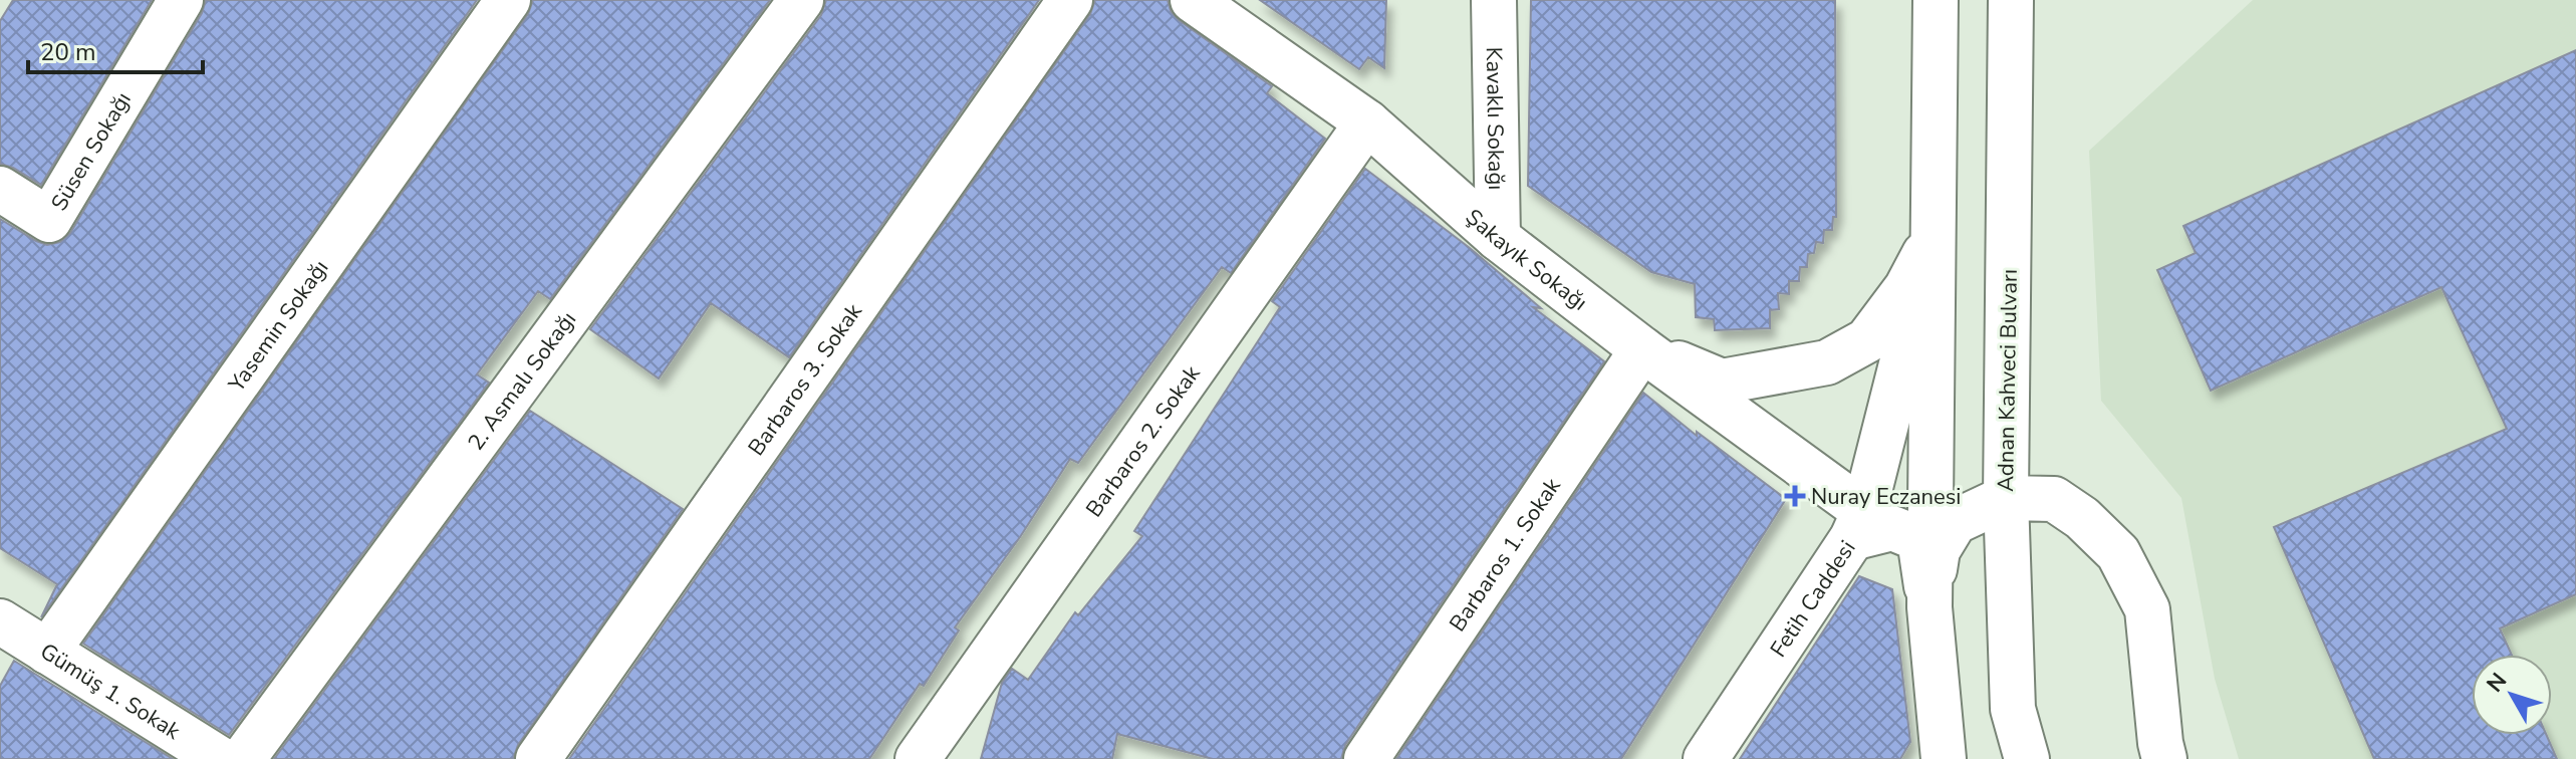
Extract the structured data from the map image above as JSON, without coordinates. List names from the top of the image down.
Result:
{
  "streets": {
    "street": [
      "Kavaklı Sokağı",
      "Süsen Sokağı",
      "Şakayık Sokağı",
      "Yasemin Sokağı",
      "2. Asmalı Sokağı",
      "Barbaros 3. Sokak",
      "Adnan Kahveci Bulvarı",
      "Barbaros 2. Sokak",
      "Barbaros 1. Sokak",
      "Fetih Caddesi",
      "Gümüş 1. Sokak"
    ]
  },
  "crossings": [
    ["Kavaklı Sokağı", "Şakayık Sokağı"],
    ["Şakayık Sokağı", "Barbaros 2. Sokak"],
    ["Şakayık Sokağı", "Barbaros 1. Sokak"],
    ["Şakayık Sokağı", "Fetih Caddesi"],
    ["Yasemin Sokağı", "Gümüş 1. Sokak"]
  ],
  "places": {
    "health": ["Nuray Eczanesi"]
  },
  "scale_bar": "20 m",
  "north": "top left"
}
